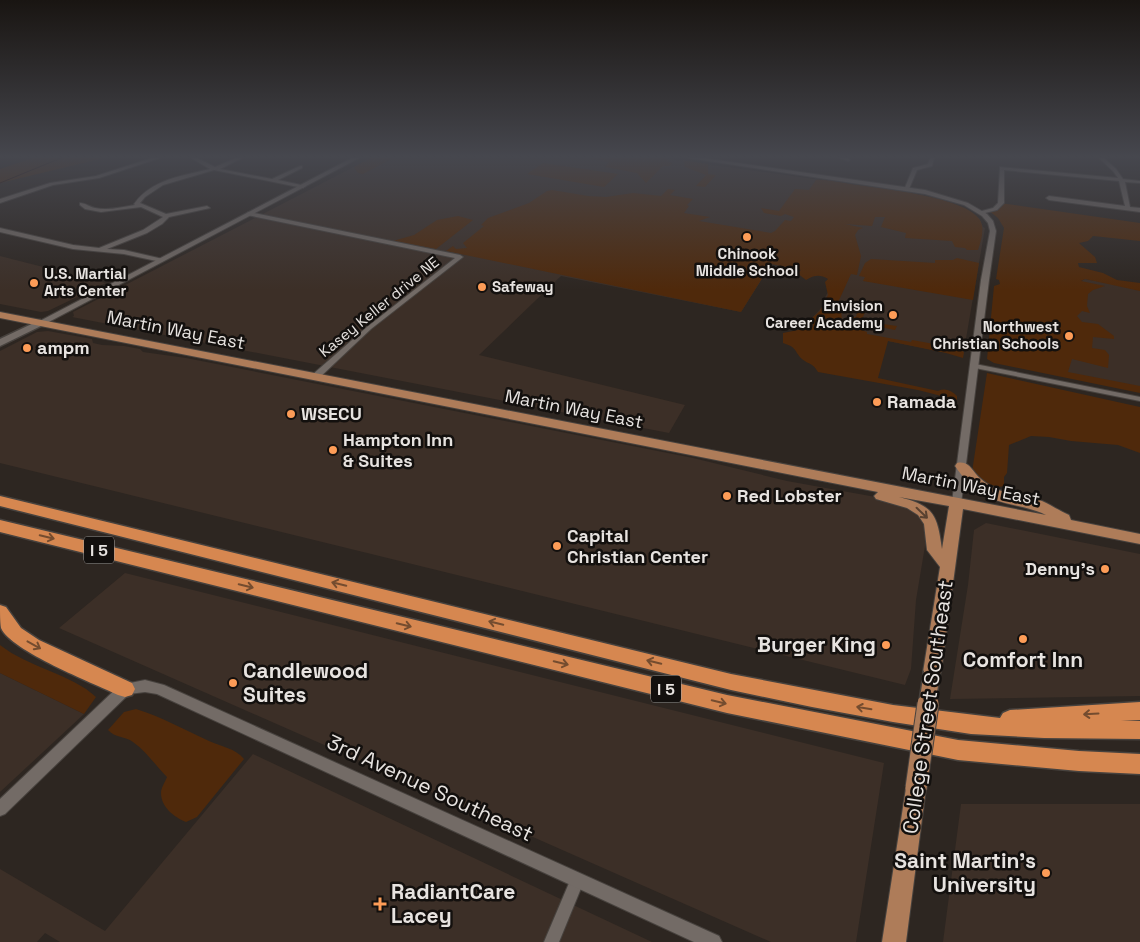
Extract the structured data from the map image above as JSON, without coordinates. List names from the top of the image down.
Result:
{
  "streets": {
    "highway": ["I 5"],
    "main road": ["Martin Way East", "College Street Southeast"],
    "street": ["Kasey Keller drive NE", "3rd Avenue Southeast"]
  },
  "crossings": [
    ["Kasey Keller drive NE", "Martin Way East"],
    ["Martin Way East", "College Street Southeast"]
  ],
  "places": {
    "other": [
      "Chinook Middle School",
      "U.S. Martial Arts Center",
      "Safeway",
      "Envision Career Academy",
      "Northwest Christian Schools",
      "ampm",
      "Ramada",
      "WSECU",
      "Hampton Inn & Suites",
      "Red Lobster",
      "Capital Christian Center",
      "Denny's",
      "Comfort Inn",
      "Burger King",
      "Candlewood Suites",
      "Saint Martin's University"
    ],
    "health": ["RadiantCare Lacey"]
  }
}
